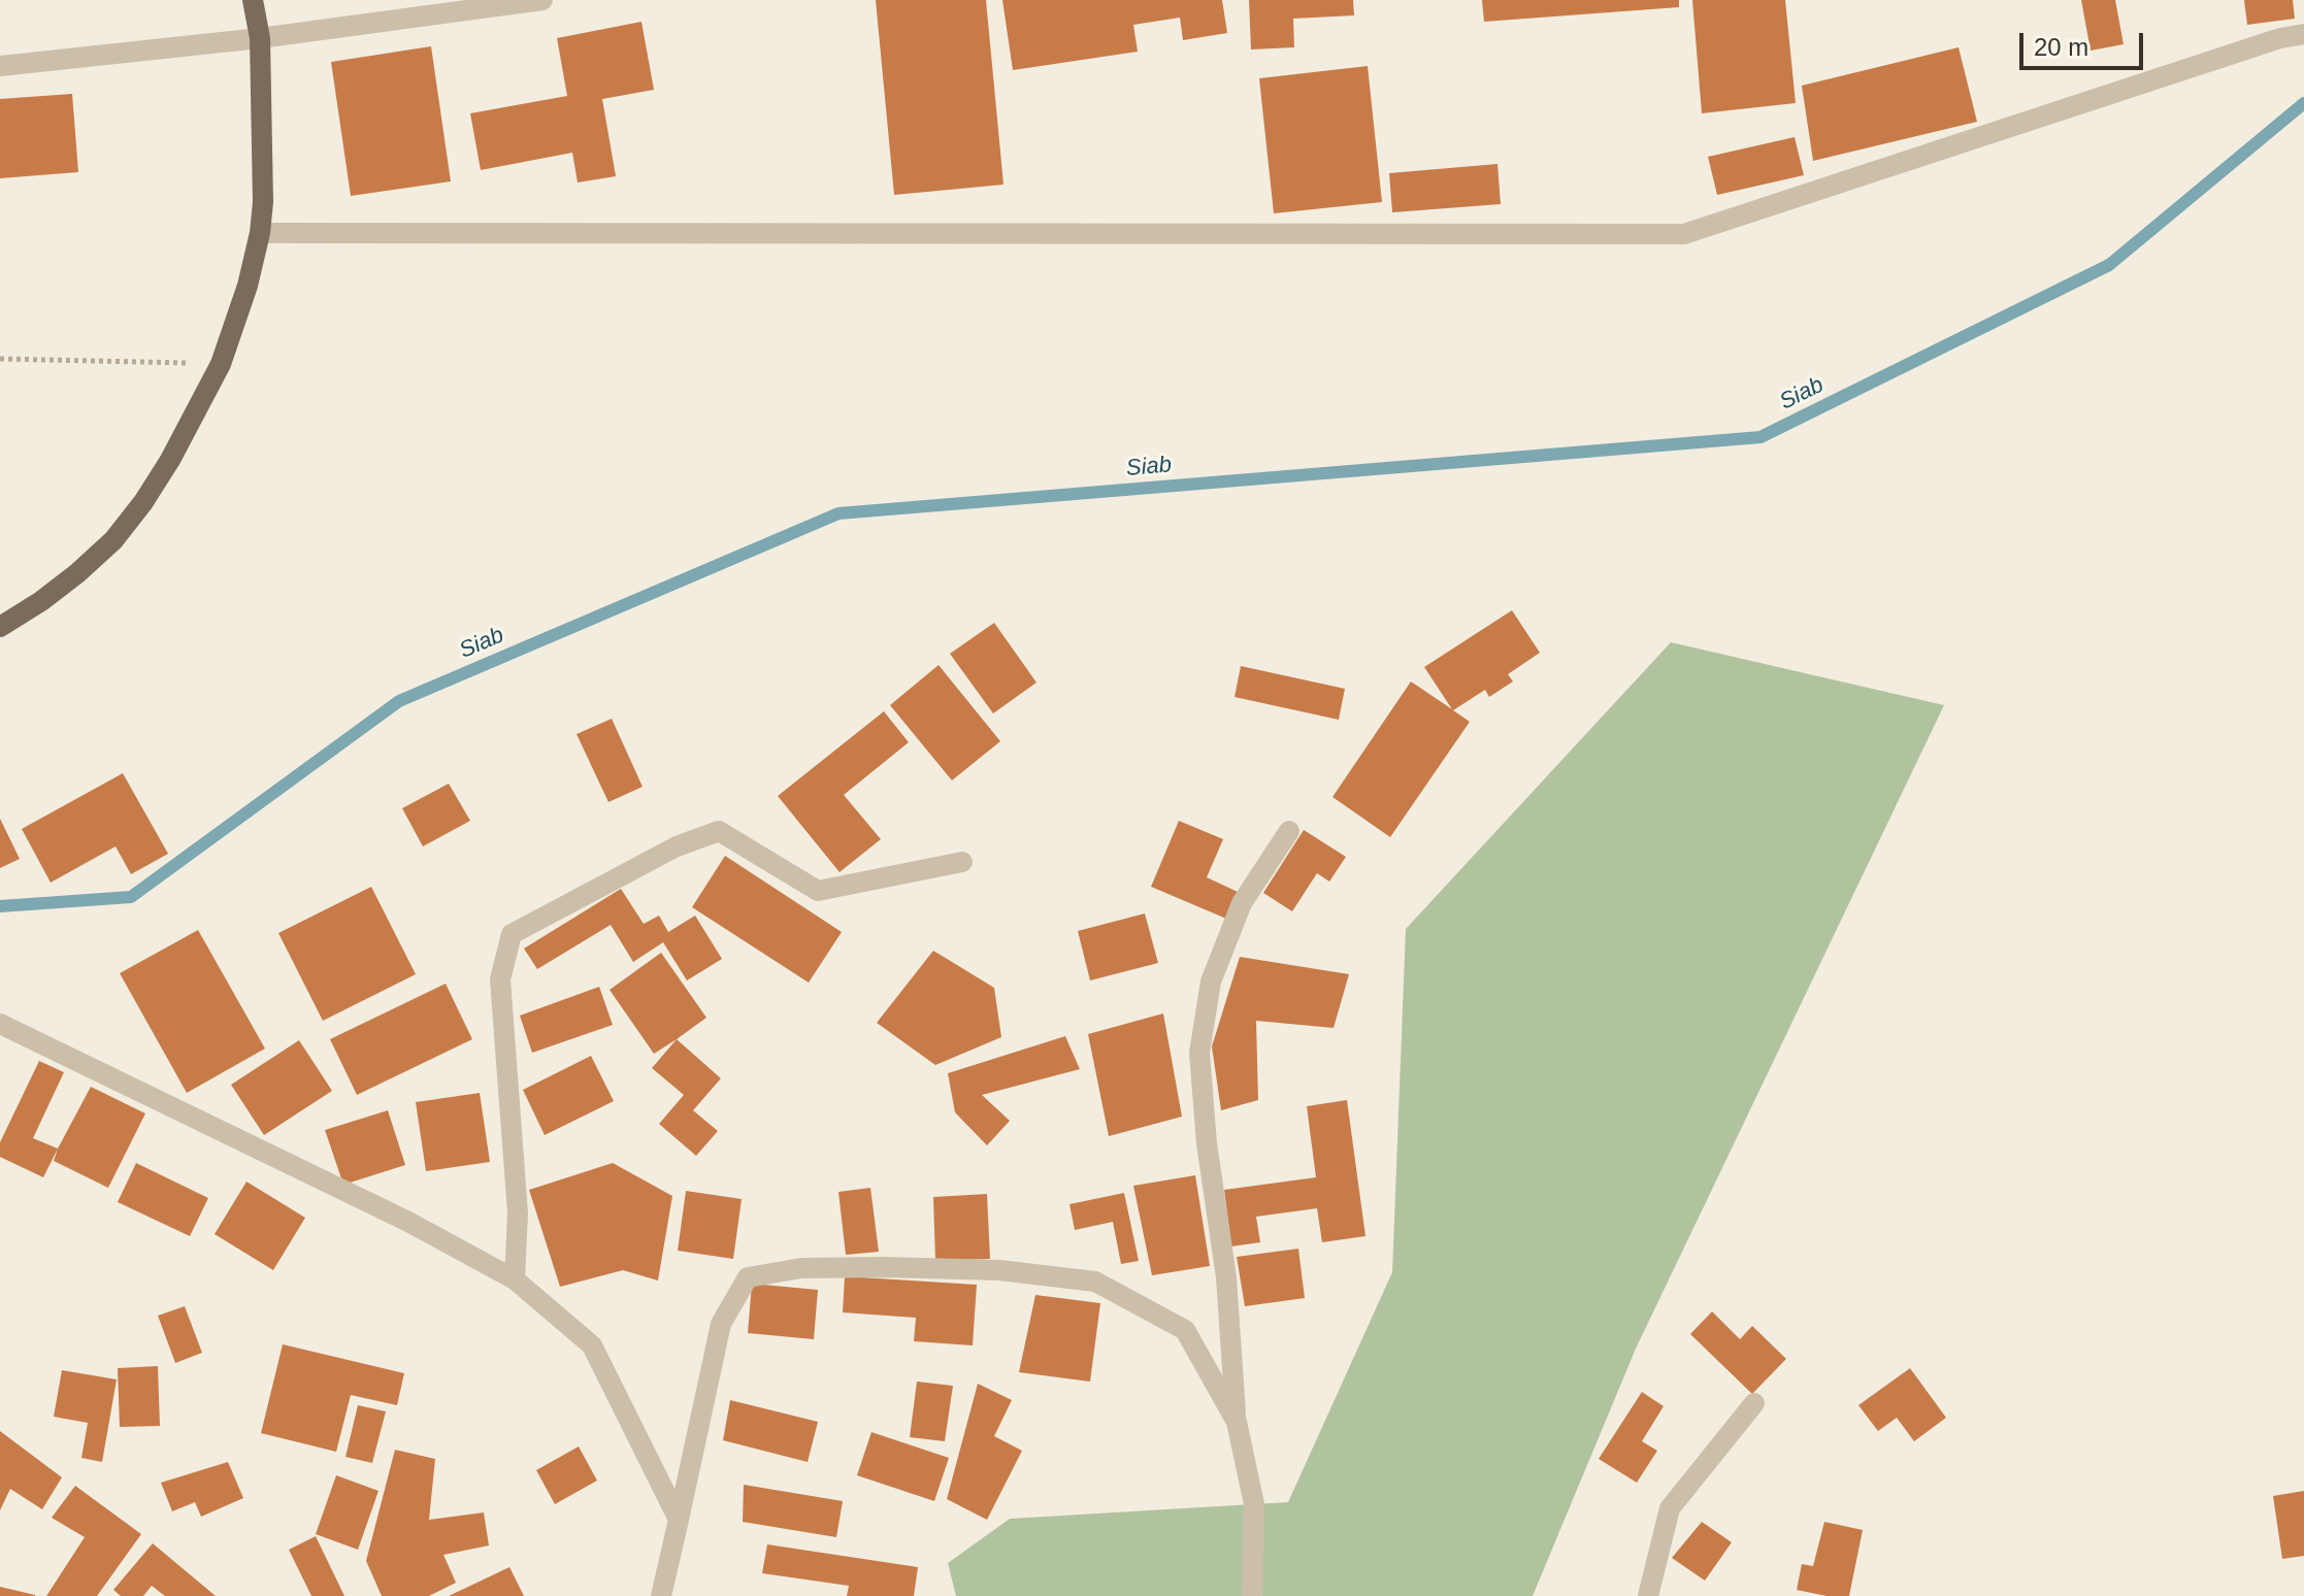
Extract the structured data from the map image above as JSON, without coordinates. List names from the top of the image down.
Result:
{
  "water": ["Siab"],
  "scale_bar": "20 m"
}
